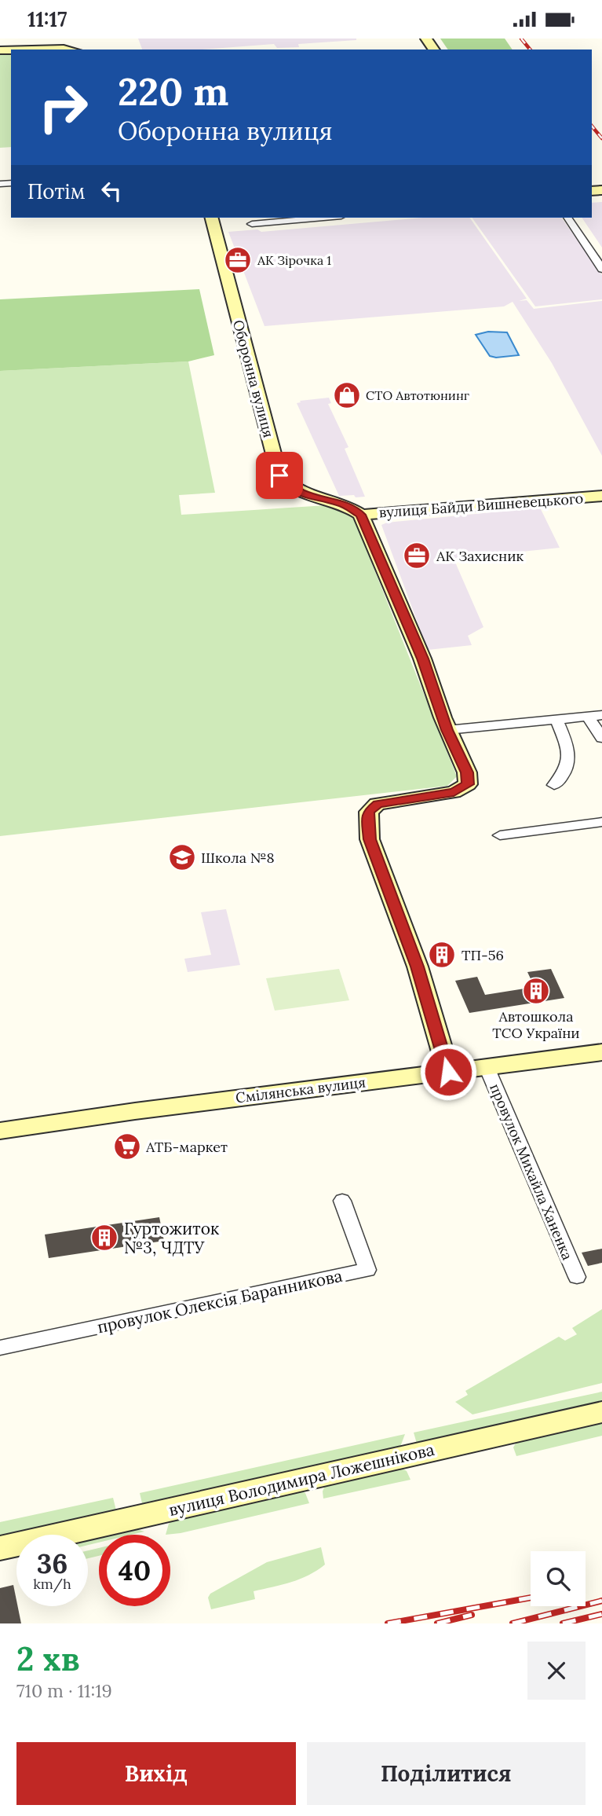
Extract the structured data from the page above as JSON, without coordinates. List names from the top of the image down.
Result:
{
  "streets": {
    "street": [
      "Оборонна вулиця",
      "вулиця Байди Вишневецького",
      "Смілянська вулиця",
      "провулок Михайла Ханенка",
      "провулок Олексія Баранникова",
      "вулиця Володимира Ложешнікова"
    ]
  },
  "crossings": [
    ["Оборонна вулиця", "вулиця Байди Вишневецького"],
    ["Смілянська вулиця", "провулок Михайла Ханенка"]
  ],
  "places": {
    "office": ["АК Зірочка 1", "АК Захисник"],
    "shop": ["СТО Автотюнинг"],
    "school or university": ["Школа №8"],
    "building": ["ТП-56", "Автошкола ТСО України", "Гуртожиток №3, ЧДТУ"],
    "supermarket": ["АТБ-маркет"]
  },
  "page": {
    "status": "11:17",
    "turn": ["220 m", "Оборонна вулиця"],
    "then": "Потім",
    "speed": "36 km/h",
    "limit": "40",
    "heading": ["2 хв", "710 m · 11:19"],
    "buttons": ["Вихід", "Поділитися"]
  }
}
